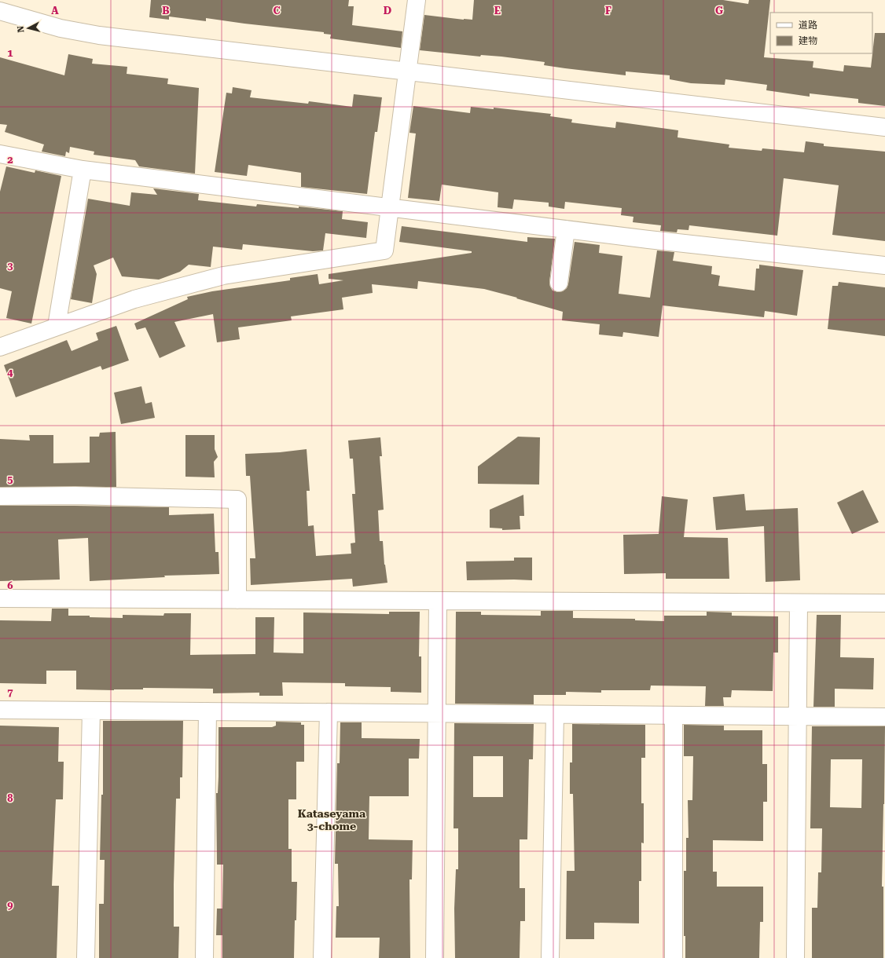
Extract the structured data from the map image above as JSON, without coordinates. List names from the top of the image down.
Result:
{
  "districts": ["Kataseyama 3-chome"],
  "legend": ["道路", "建物"],
  "north": "left",
  "grid": {
    "columns": [
      "A",
      "B",
      "C",
      "D",
      "E",
      "F",
      "G"
    ],
    "rows": [
      "1",
      "2",
      "3",
      "4",
      "5",
      "6",
      "7",
      "8",
      "9"
    ]
  }
}
